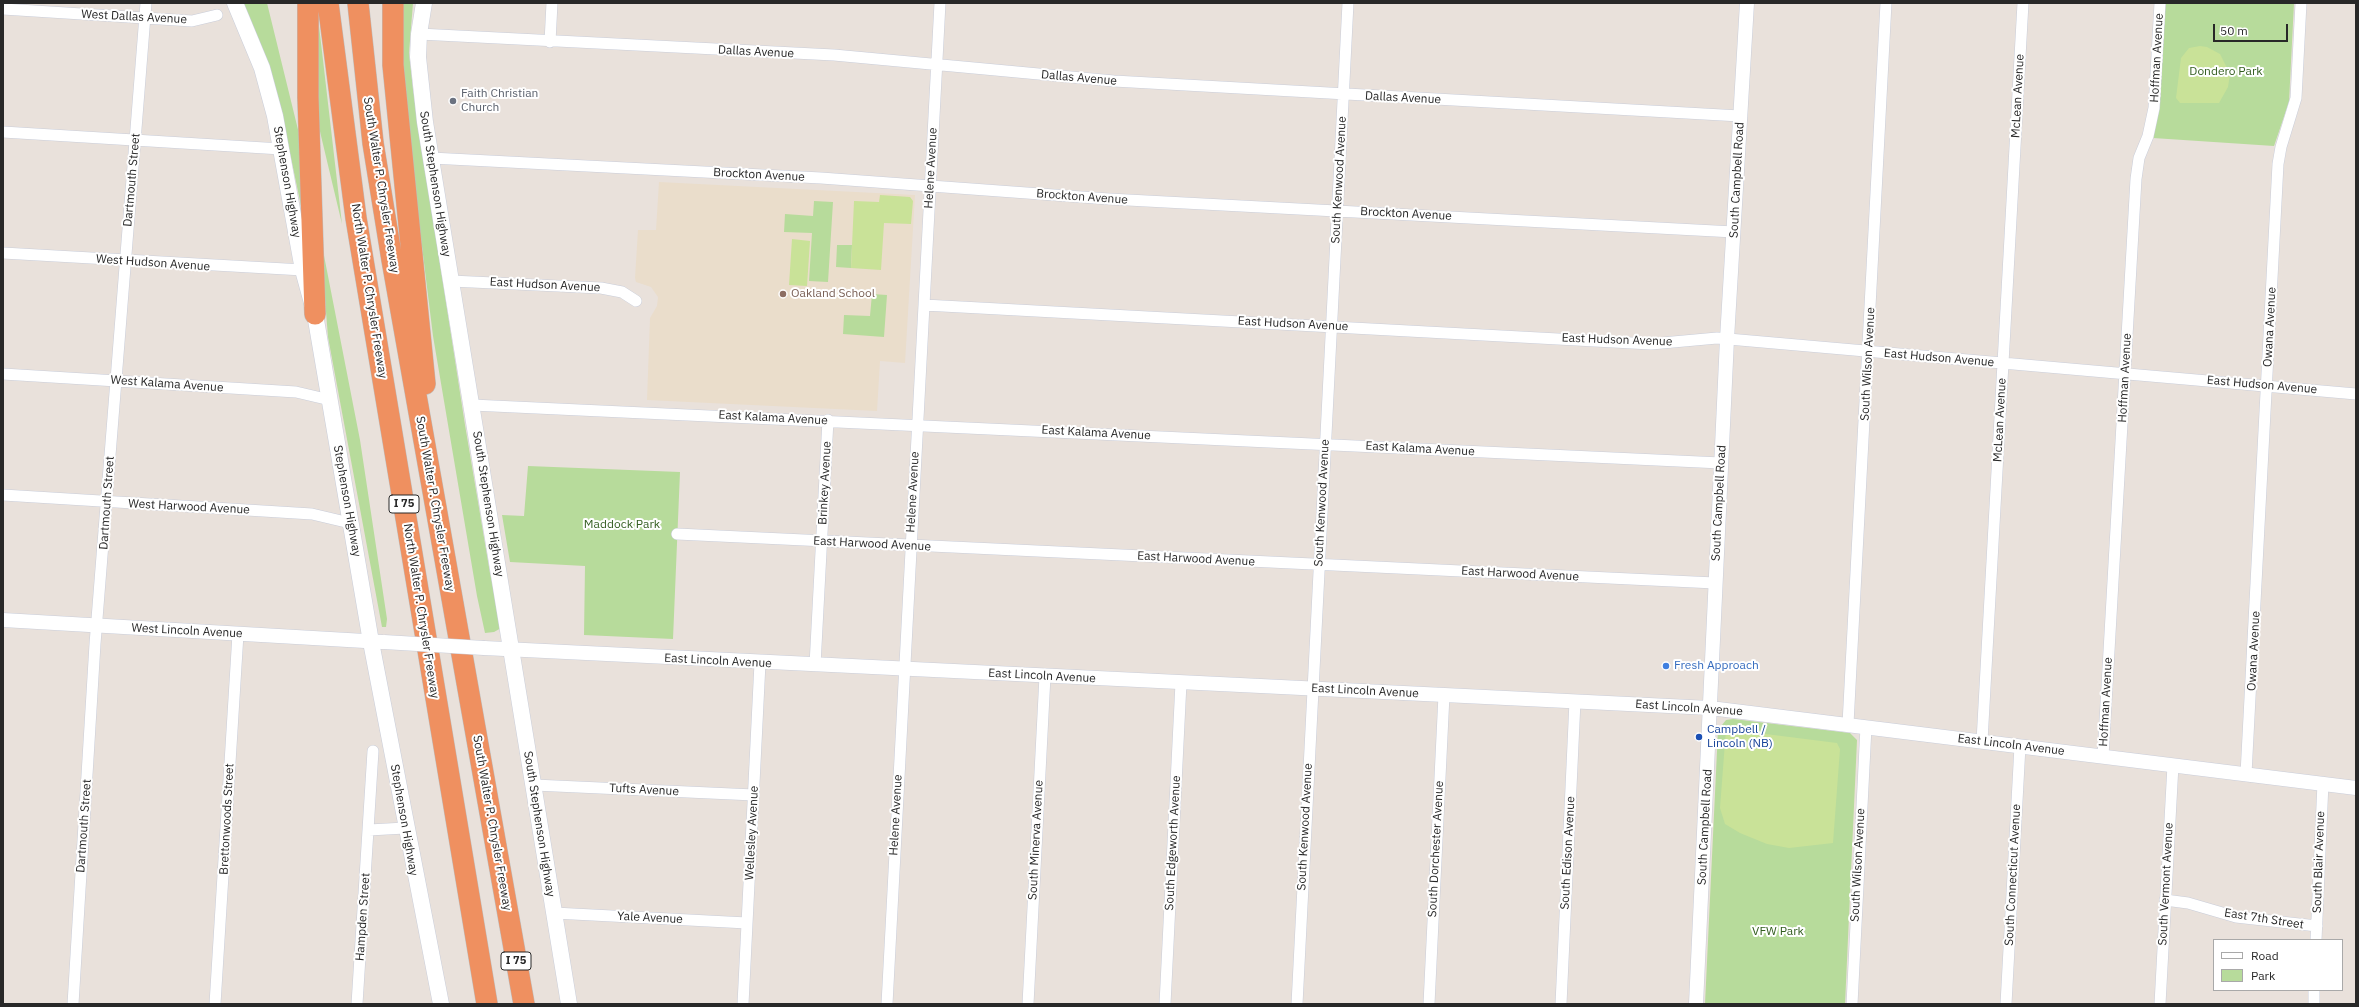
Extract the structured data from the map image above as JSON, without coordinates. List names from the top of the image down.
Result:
{
  "streets": {
    "highway": ["South Walter P. Chrysler Freeway", "North Walter P. Chrysler Freeway", "I 75"],
    "main road": ["Stephenson Highway", "South Stephenson Highway"],
    "street": [
      "West Dallas Avenue",
      "Dallas Avenue",
      "Hoffman Avenue",
      "McLean Avenue",
      "Helene Avenue",
      "Brockton Avenue",
      "Dartmouth Street",
      "South Kenwood Avenue",
      "South Campbell Road",
      "West Hudson Avenue",
      "East Hudson Avenue",
      "Owana Avenue",
      "South Wilson Avenue",
      "West Kalama Avenue",
      "East Kalama Avenue",
      "Brinkey Avenue",
      "West Harwood Avenue",
      "East Harwood Avenue",
      "West Lincoln Avenue",
      "East Lincoln Avenue",
      "Tufts Avenue",
      "Brettonwoods Street",
      "Wellesley Avenue",
      "South Minerva Avenue",
      "South Edgeworth Avenue",
      "South Dorchester Avenue",
      "South Edison Avenue",
      "South Blair Avenue",
      "South Connecticut Avenue",
      "South Vermont Avenue",
      "Hampden Street",
      "Yale Avenue",
      "East 7th Street"
    ]
  },
  "crossings": [
    ["West Dallas Avenue", "Dartmouth Street"],
    ["Dallas Avenue", "Helene Avenue"],
    ["Dallas Avenue", "South Kenwood Avenue"],
    ["Dallas Avenue", "South Campbell Road"],
    ["Dallas Avenue", "South Stephenson Highway"],
    ["Hoffman Avenue", "East Hudson Avenue"],
    ["Hoffman Avenue", "East Lincoln Avenue"],
    ["McLean Avenue", "East Hudson Avenue"],
    ["McLean Avenue", "East Lincoln Avenue"],
    ["Helene Avenue", "Brockton Avenue"],
    ["Helene Avenue", "East Hudson Avenue"],
    ["Helene Avenue", "East Kalama Avenue"],
    ["Helene Avenue", "East Harwood Avenue"],
    ["Helene Avenue", "East Lincoln Avenue"],
    ["Brockton Avenue", "South Kenwood Avenue"],
    ["Brockton Avenue", "South Campbell Road"],
    ["Brockton Avenue", "South Stephenson Highway"],
    ["Dartmouth Street", "West Hudson Avenue"],
    ["Dartmouth Street", "West Kalama Avenue"],
    ["Dartmouth Street", "West Harwood Avenue"],
    ["Dartmouth Street", "West Lincoln Avenue"],
    ["South Kenwood Avenue", "East Hudson Avenue"],
    ["South Kenwood Avenue", "East Kalama Avenue"],
    ["South Kenwood Avenue", "East Harwood Avenue"],
    ["South Kenwood Avenue", "East Lincoln Avenue"],
    ["South Campbell Road", "East Hudson Avenue"],
    ["South Campbell Road", "East Kalama Avenue"],
    ["South Campbell Road", "East Harwood Avenue"],
    ["South Campbell Road", "East Lincoln Avenue"],
    ["Stephenson Highway", "West Hudson Avenue"],
    ["Stephenson Highway", "West Kalama Avenue"],
    ["Stephenson Highway", "West Harwood Avenue"],
    ["Stephenson Highway", "West Lincoln Avenue"],
    ["Stephenson Highway", "East Lincoln Avenue"],
    ["South Stephenson Highway", "East Hudson Avenue"],
    ["South Stephenson Highway", "East Kalama Avenue"],
    ["South Stephenson Highway", "East Lincoln Avenue"],
    ["South Stephenson Highway", "Tufts Avenue"],
    ["South Stephenson Highway", "Yale Avenue"],
    ["East Hudson Avenue", "Owana Avenue"],
    ["East Hudson Avenue", "South Wilson Avenue"],
    ["Owana Avenue", "East Lincoln Avenue"],
    ["South Wilson Avenue", "East Lincoln Avenue"],
    ["East Kalama Avenue", "Brinkey Avenue"],
    ["Brinkey Avenue", "East Harwood Avenue"],
    ["Brinkey Avenue", "East Lincoln Avenue"],
    ["West Lincoln Avenue", "East Lincoln Avenue"],
    ["West Lincoln Avenue", "Brettonwoods Street"],
    ["East Lincoln Avenue", "Wellesley Avenue"],
    ["East Lincoln Avenue", "South Minerva Avenue"],
    ["East Lincoln Avenue", "South Edgeworth Avenue"],
    ["East Lincoln Avenue", "South Dorchester Avenue"],
    ["East Lincoln Avenue", "South Edison Avenue"],
    ["East Lincoln Avenue", "South Blair Avenue"],
    ["East Lincoln Avenue", "South Connecticut Avenue"],
    ["East Lincoln Avenue", "South Vermont Avenue"],
    ["Tufts Avenue", "Wellesley Avenue"],
    ["Wellesley Avenue", "Yale Avenue"],
    ["South Blair Avenue", "East 7th Street"],
    ["South Vermont Avenue", "East 7th Street"]
  ],
  "parks": ["Dondero Park", "Maddock Park", "VFW Park"],
  "places": [
    "Faith Christian Church",
    "Oakland School",
    "Fresh Approach",
    "Campbell / Lincoln (NB)"
  ],
  "legend": ["Road", "Park"],
  "scale_bar": "50 m"
}
